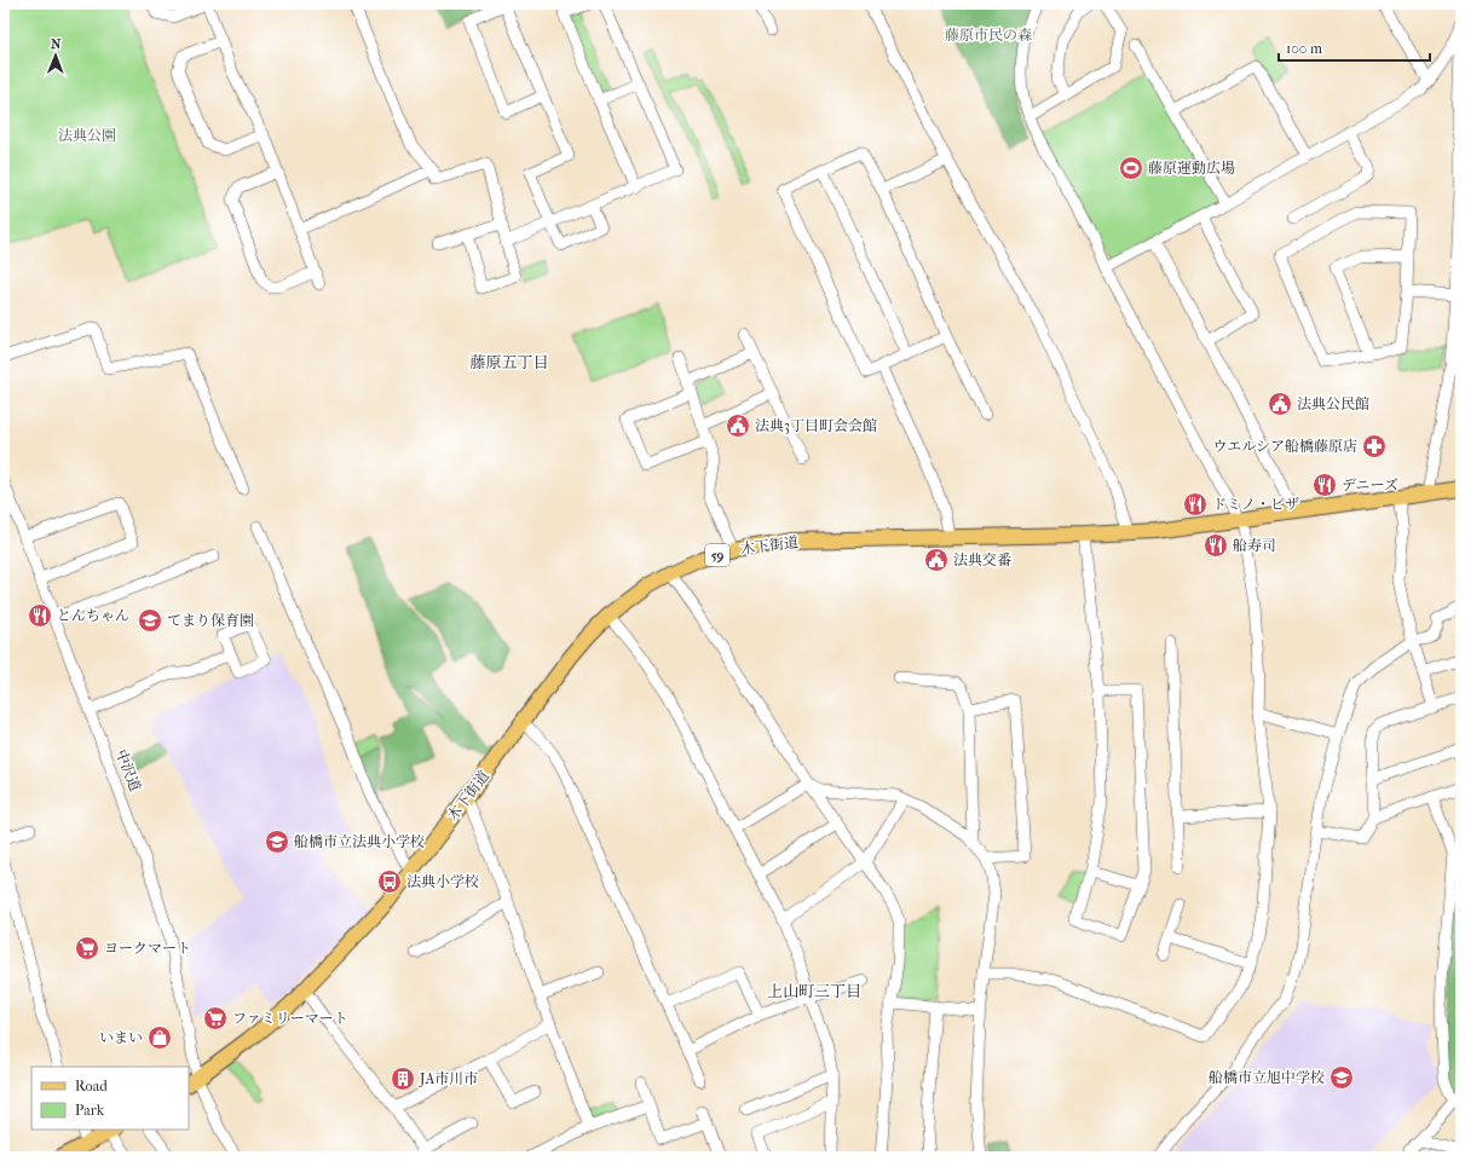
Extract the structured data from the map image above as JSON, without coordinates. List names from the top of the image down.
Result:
{
  "streets": {
    "main road": ["木下街道", "59"],
    "street": ["中沢道"]
  },
  "crossings": [
    ["木下街道", "中沢道"]
  ],
  "districts": ["藤原五丁目", "上山町三丁目"],
  "parks": ["藤原市民の森", "法典公園"],
  "places": {
    "sports": ["藤原運動広場"],
    "public building": ["法典公民館", "法典3丁目町会会館", "法典交番"],
    "pharmacy": ["ウエルシア船橋藤原店"],
    "restaurant": [
      "デニーズ",
      "ドミノ・ピザ",
      "船寿司",
      "とんちゃん"
    ],
    "school or university": ["てまり保育園", "船橋市立法典小学校", "船橋市立旭中学校"],
    "bus stop": ["法典小学校"],
    "supermarket": ["ヨークマート", "ファミリーマート"],
    "shop": ["いまい"],
    "building": ["JA市川市"]
  },
  "legend": ["Road", "Park"],
  "scale_bar": "100 m",
  "north": "top"
}
